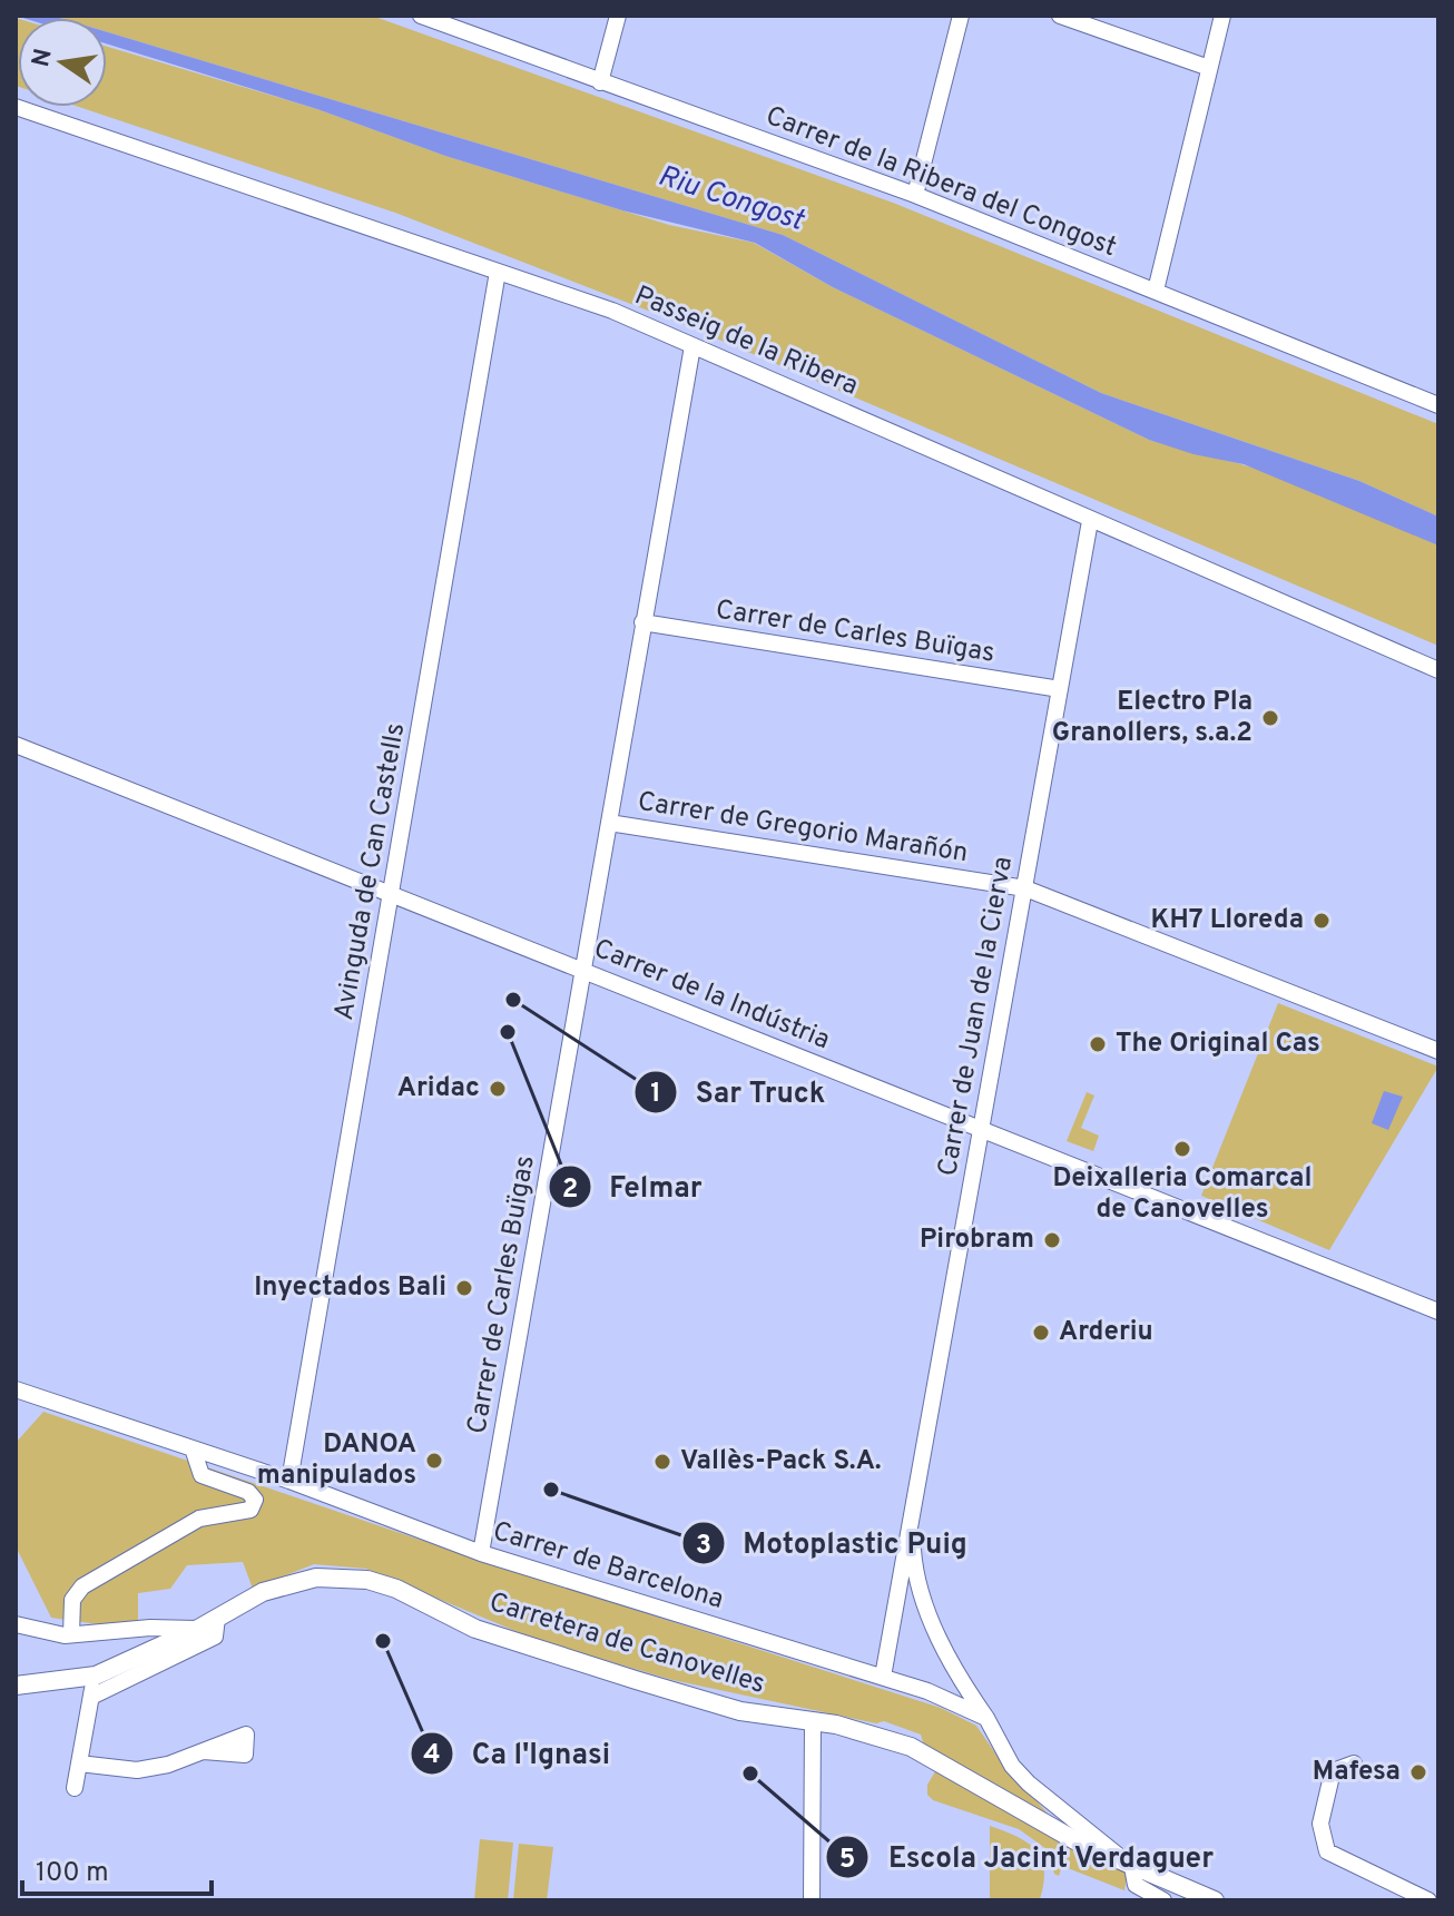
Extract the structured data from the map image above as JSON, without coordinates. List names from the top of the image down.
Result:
{
  "streets": {
    "street": [
      "Carrer de la Ribera del Congost",
      "Passeig de la Ribera",
      "Carrer de Carles Buïgas",
      "Carrer de Gregorio Marañón",
      "Avinguda de Can Castells",
      "Carrer de la Indústria",
      "Carrer de Juan de la Cierva",
      "Carrer de Barcelona",
      "Carretera de Canovelles"
    ]
  },
  "crossings": [
    ["Passeig de la Ribera", "Carrer de Carles Buïgas"],
    ["Passeig de la Ribera", "Avinguda de Can Castells"],
    ["Passeig de la Ribera", "Carrer de Juan de la Cierva"],
    ["Carrer de Carles Buïgas", "Carrer de Gregorio Marañón"],
    ["Carrer de Carles Buïgas", "Carrer de la Indústria"],
    ["Carrer de Carles Buïgas", "Carrer de Juan de la Cierva"],
    ["Carrer de Carles Buïgas", "Carrer de Barcelona"],
    ["Carrer de Gregorio Marañón", "Carrer de Juan de la Cierva"],
    ["Avinguda de Can Castells", "Carrer de la Indústria"],
    ["Avinguda de Can Castells", "Carrer de Barcelona"],
    ["Carrer de la Indústria", "Carrer de Juan de la Cierva"],
    ["Carrer de Juan de la Cierva", "Carrer de Barcelona"]
  ],
  "water": ["Riu Congost"],
  "places": [
    "Electro Pla Granollers, s.a.2",
    "KH7 Lloreda",
    "Sar Truck",
    "Felmar",
    "The Original Cas",
    "Aridac",
    "Deixalleria Comarcal de Canovelles",
    "Pirobram",
    "Inyectados Bali",
    "Arderiu",
    "DANOA manipulados",
    "Vallès-Pack S.A.",
    "Motoplastic Puig",
    "Ca l'Ignasi",
    "Mafesa",
    "Escola Jacint Verdaguer"
  ],
  "scale_bar": "100 m",
  "north": "left"
}
